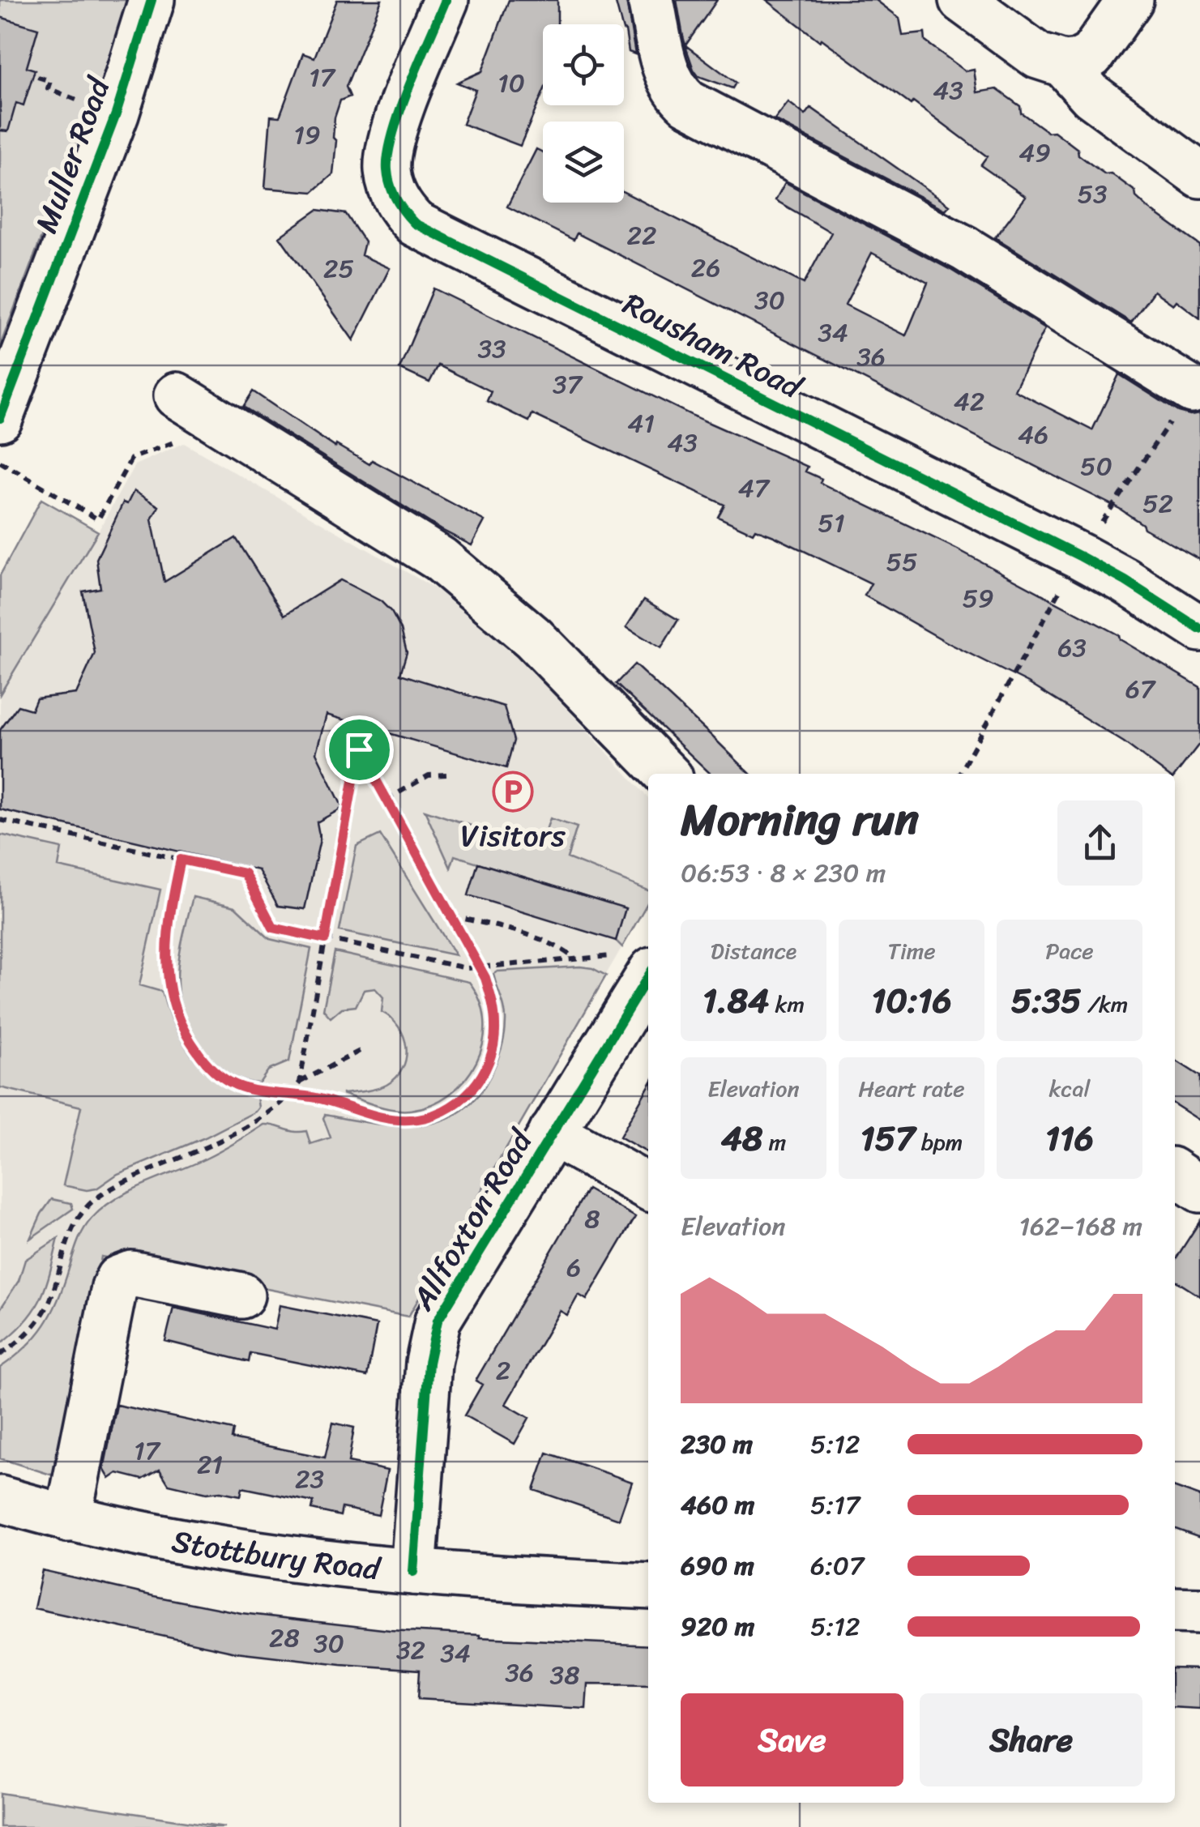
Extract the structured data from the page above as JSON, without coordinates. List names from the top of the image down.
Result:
{
  "streets": {
    "street": [
      "Muller Road",
      "Rousham Road",
      "Allfoxton Road",
      "Stottbury Road"
    ]
  },
  "crossings": [
    ["Allfoxton Road", "Stottbury Road"]
  ],
  "places": {
    "parking": ["Visitors"]
  },
  "house_numbers": [
    "17",
    "10",
    "43",
    "19",
    "49",
    "53",
    "22",
    "26",
    "25",
    "30",
    "34",
    "33",
    "36",
    "37",
    "42",
    "41",
    "46",
    "43",
    "50",
    "47",
    "52",
    "51",
    "55",
    "59",
    "63",
    "67",
    "8",
    "6",
    "2",
    "17",
    "21",
    "23",
    "28",
    "30",
    "32",
    "34",
    "36",
    "38"
  ],
  "page": {
    "heading": ["Morning run", "06:53 · 8 × 230 m"],
    "stats": [
      ["Distance", "1.84 km"],
      ["Time", "10:16"],
      ["Pace", "5:35 /km"],
      ["Elevation", "48 m"],
      ["Heart rate", "157 bpm"],
      ["kcal", "116"]
    ],
    "chart": ["Elevation", "162–168 m"],
    "list": [
      {
        "name": "230 m",
        "note": "5:12"
      },
      {
        "name": "460 m",
        "note": "5:17"
      },
      {
        "name": "690 m",
        "note": "6:07"
      },
      {
        "name": "920 m",
        "note": "5:12"
      }
    ],
    "buttons": ["Save", "Share"]
  }
}
